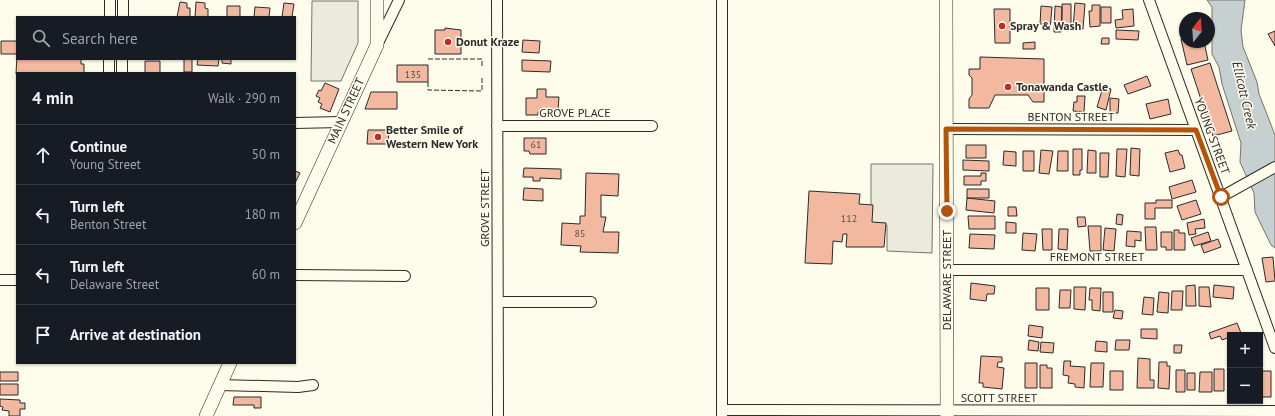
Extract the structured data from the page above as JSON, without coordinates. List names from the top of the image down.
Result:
{
  "streets": {
    "main road": ["MAIN STREET", "DELAWARE STREET"],
    "street": [
      "GROVE PLACE",
      "BENTON STREET",
      "YOUNG STREET",
      "GROVE STREET",
      "FREMONT STREET",
      "SCOTT STREET"
    ]
  },
  "crossings": [
    ["GROVE PLACE", "GROVE STREET"],
    ["BENTON STREET", "YOUNG STREET"],
    ["BENTON STREET", "DELAWARE STREET"],
    ["YOUNG STREET", "FREMONT STREET"],
    ["FREMONT STREET", "DELAWARE STREET"],
    ["DELAWARE STREET", "SCOTT STREET"]
  ],
  "water": ["Ellicott Creek"],
  "places": [
    "Spray & Wash",
    "Donut Kraze",
    "Tonawanda Castle",
    "Better Smile of Western New York"
  ],
  "house_numbers": [
    "135",
    "61",
    "112",
    "85"
  ],
  "north": "top",
  "page": {
    "search": "Search here",
    "heading": ["4 min", "Walk · 290 m"],
    "list": [
      ["Continue", "Young Street", "50 m"],
      ["Turn left", "Benton Street", "180 m"],
      ["Turn left", "Delaware Street", "60 m"],
      "Arrive at destination"
    ],
    "map_buttons": ["+", "−"]
  }
}
